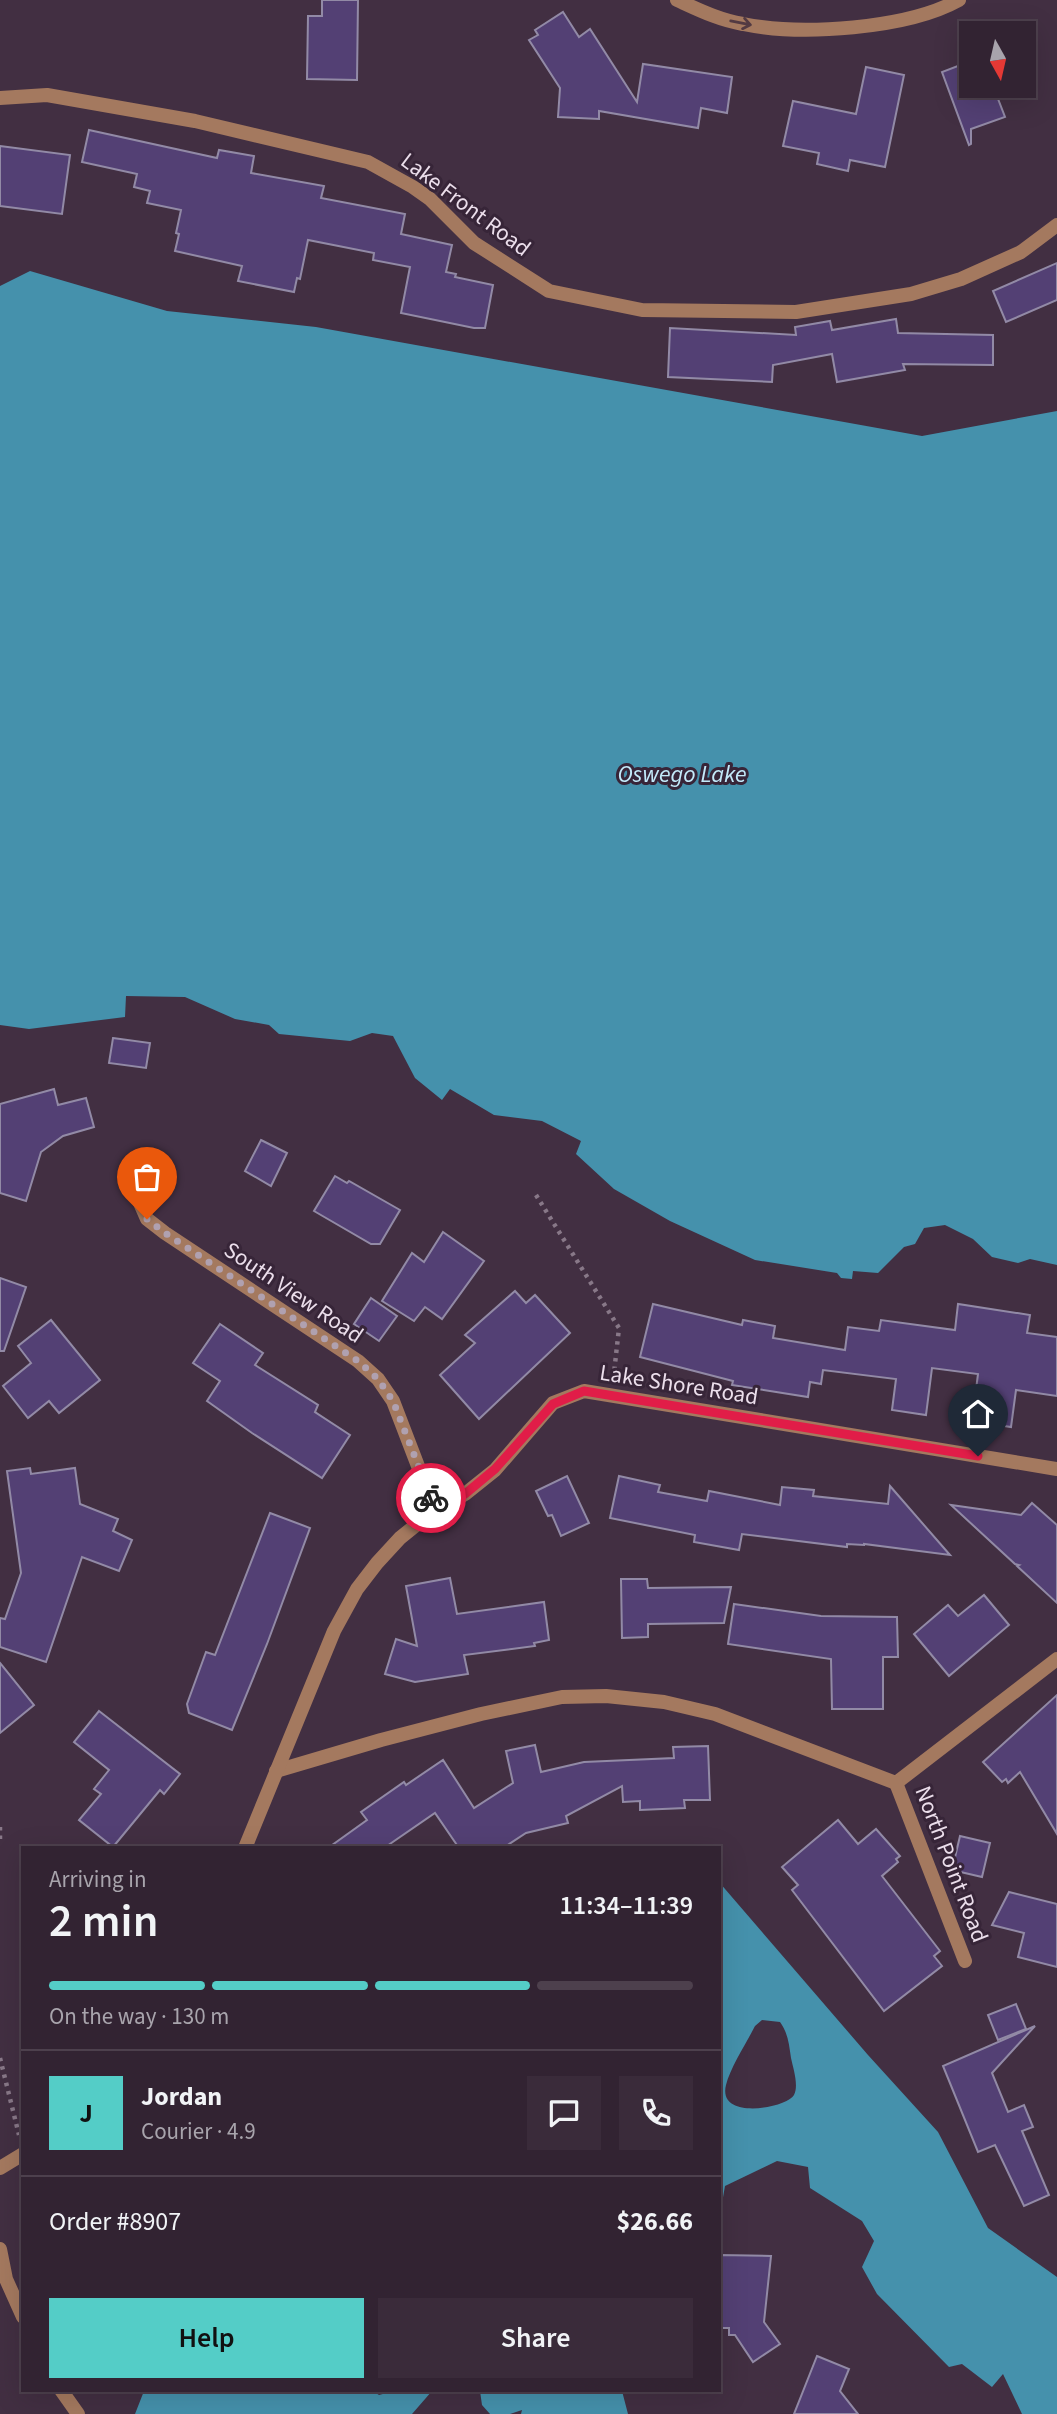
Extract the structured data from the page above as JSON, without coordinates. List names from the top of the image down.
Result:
{
  "streets": {
    "street": [
      "Lake Front Road",
      "South View Road",
      "Lake Shore Road",
      "North Point Road"
    ]
  },
  "crossings": [
    ["South View Road", "Lake Shore Road"]
  ],
  "water": ["Oswego Lake"],
  "north": "bottom",
  "page": {
    "heading": ["2 min", "Arriving in", "11:34–11:39"],
    "panel": [
      "Jordan",
      "Courier · 4.9",
      "Order #8907",
      "$26.66"
    ],
    "bar": "On the way · 130 m",
    "round": "J",
    "buttons": ["Help", "Share"]
  }
}
